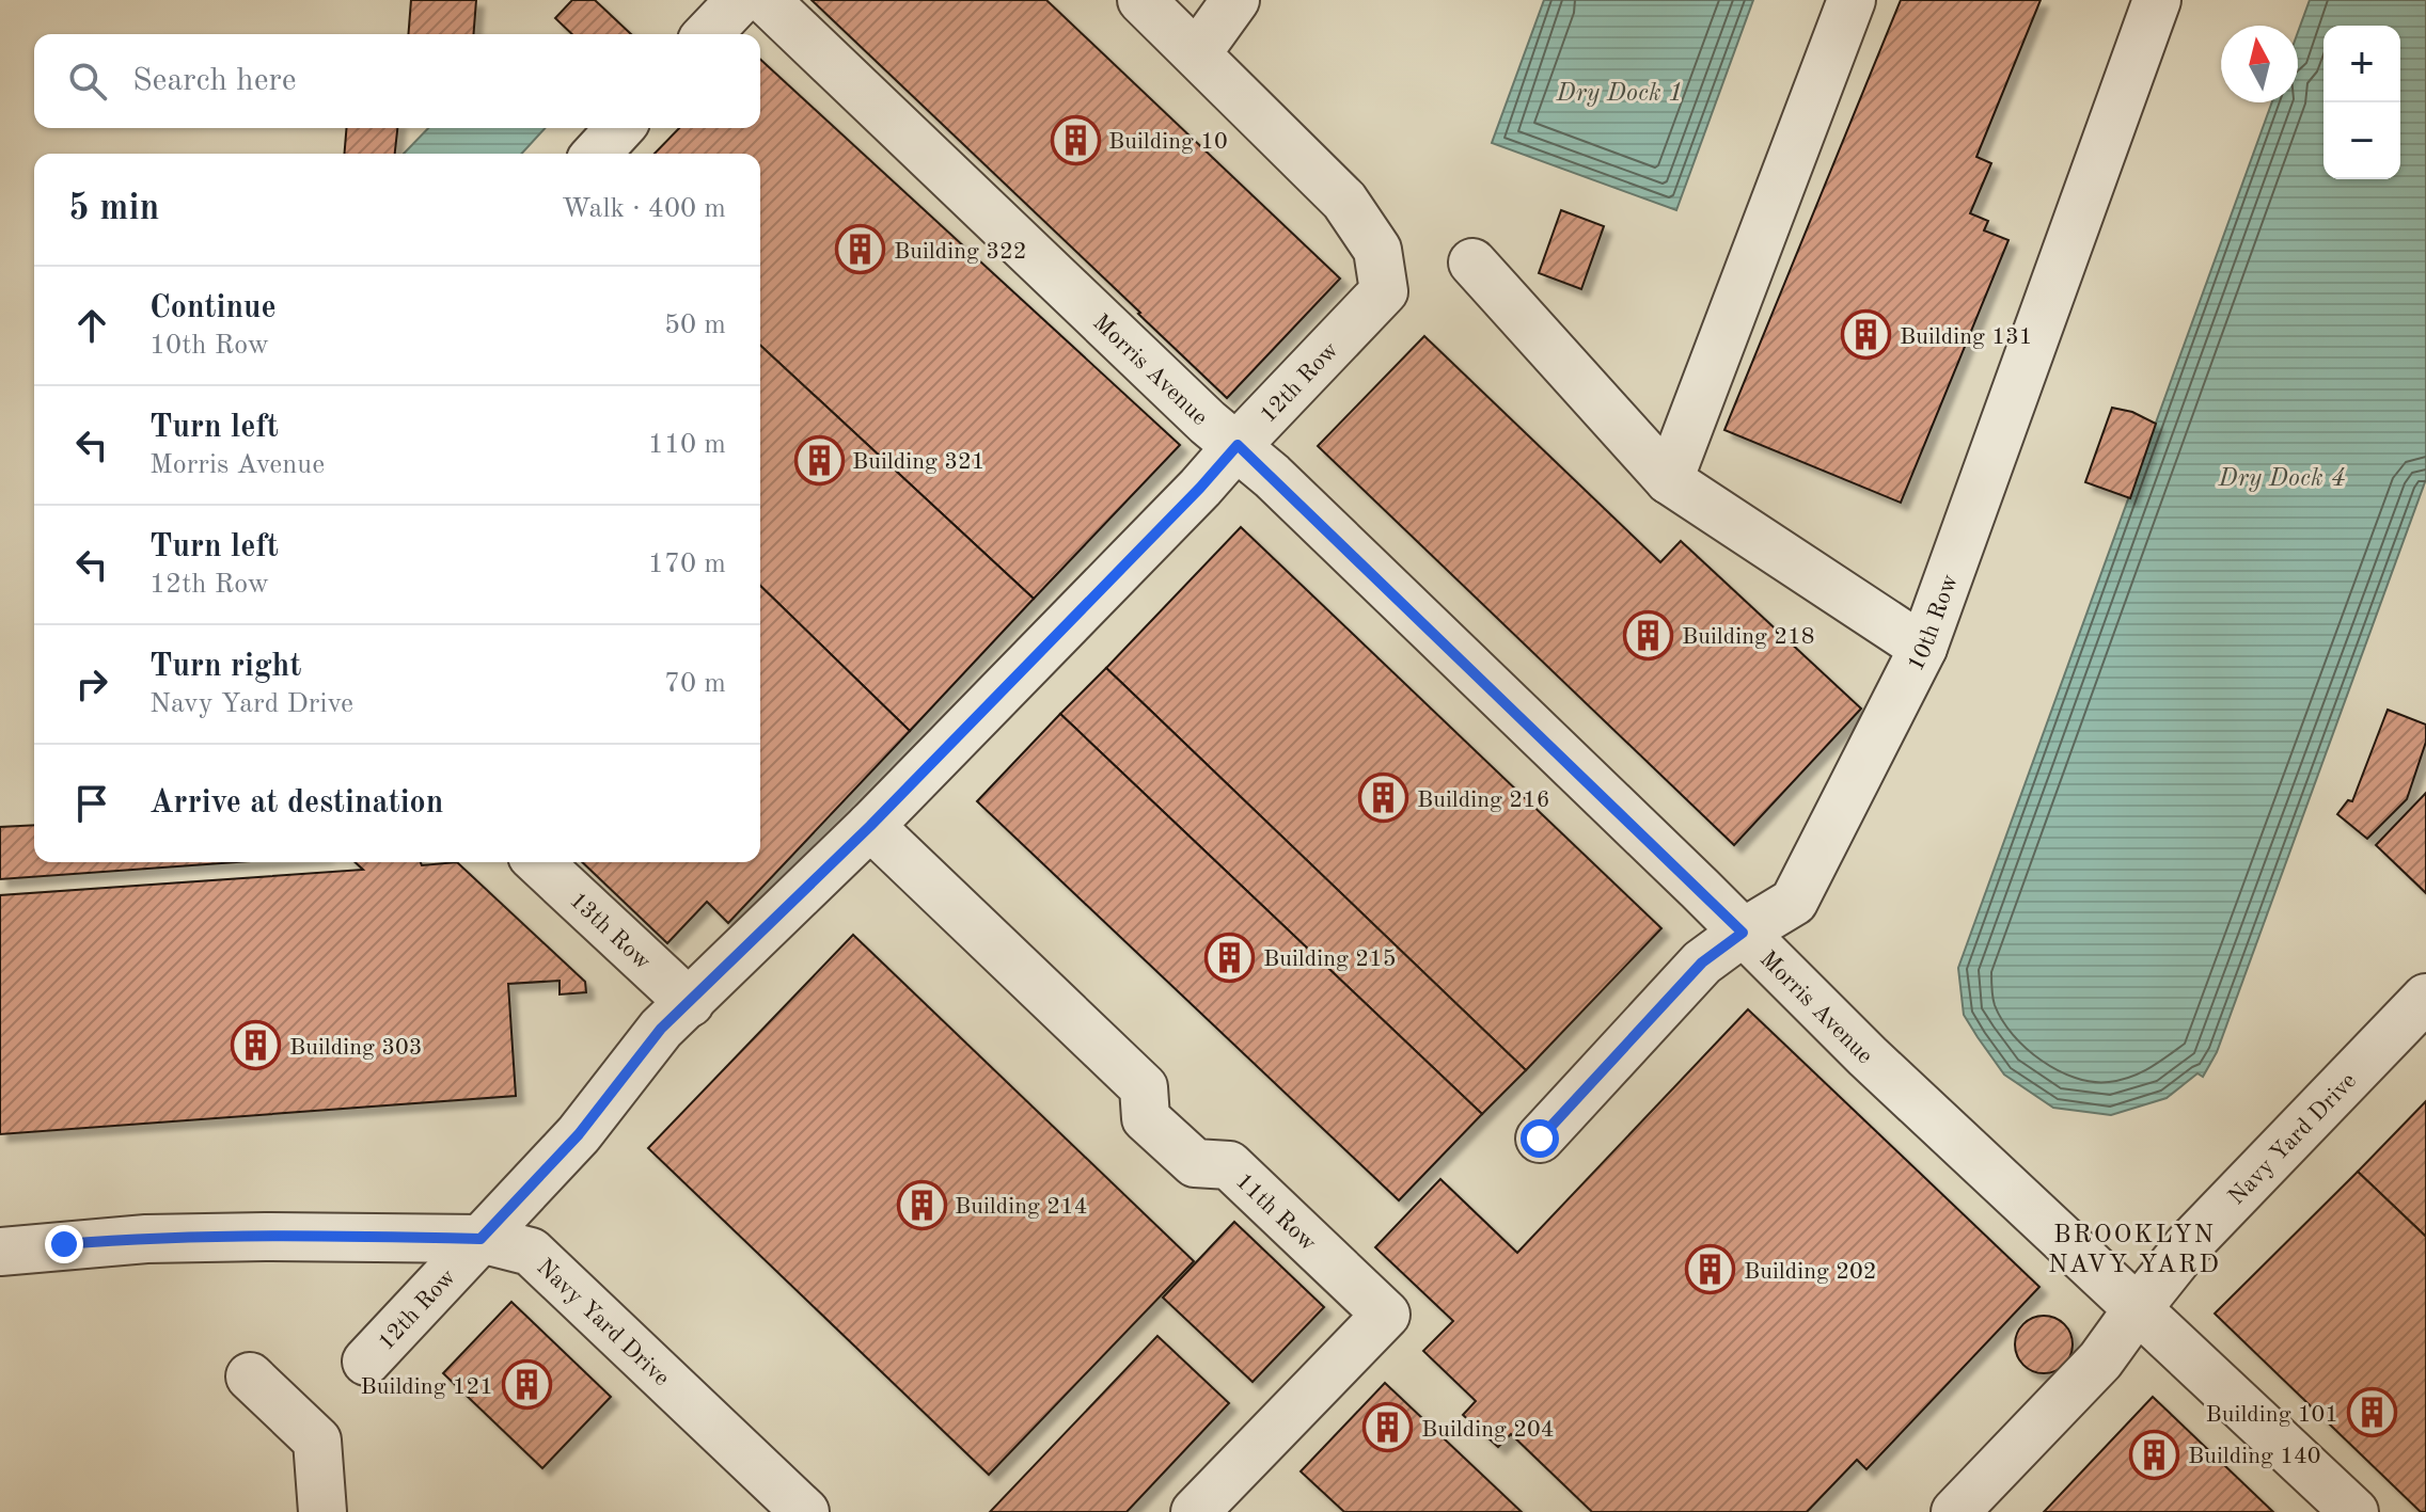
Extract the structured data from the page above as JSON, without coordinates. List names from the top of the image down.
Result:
{
  "streets": {
    "street": [
      "Morris Avenue",
      "12th Row",
      "10th Row",
      "13th Row",
      "Navy Yard Drive",
      "11th Row"
    ]
  },
  "crossings": [
    ["Morris Avenue", "12th Row"],
    ["Morris Avenue", "10th Row"],
    ["Morris Avenue", "Navy Yard Drive"],
    ["12th Row", "13th Row"],
    ["12th Row", "Navy Yard Drive"],
    ["12th Row", "11th Row"]
  ],
  "districts": ["BROOKLYN NAVY YARD"],
  "water": ["Dry Dock 1", "Dry Dock 4"],
  "places": {
    "building": [
      "Building 10",
      "Building 322",
      "Building 131",
      "Building 321",
      "Building 218",
      "Building 216",
      "Building 215",
      "Building 303",
      "Building 214",
      "Building 202",
      "Building 121",
      "Building 101",
      "Building 204",
      "Building 140"
    ]
  },
  "north": "top",
  "page": {
    "map_buttons": ["+", "−"],
    "search": "Search here",
    "heading": ["5 min", "Walk · 400 m"],
    "list": [
      ["Continue", "10th Row", "50 m"],
      ["Turn left", "Morris Avenue", "110 m"],
      ["Turn left", "12th Row", "170 m"],
      ["Turn right", "Navy Yard Drive", "70 m"],
      "Arrive at destination"
    ]
  }
}
